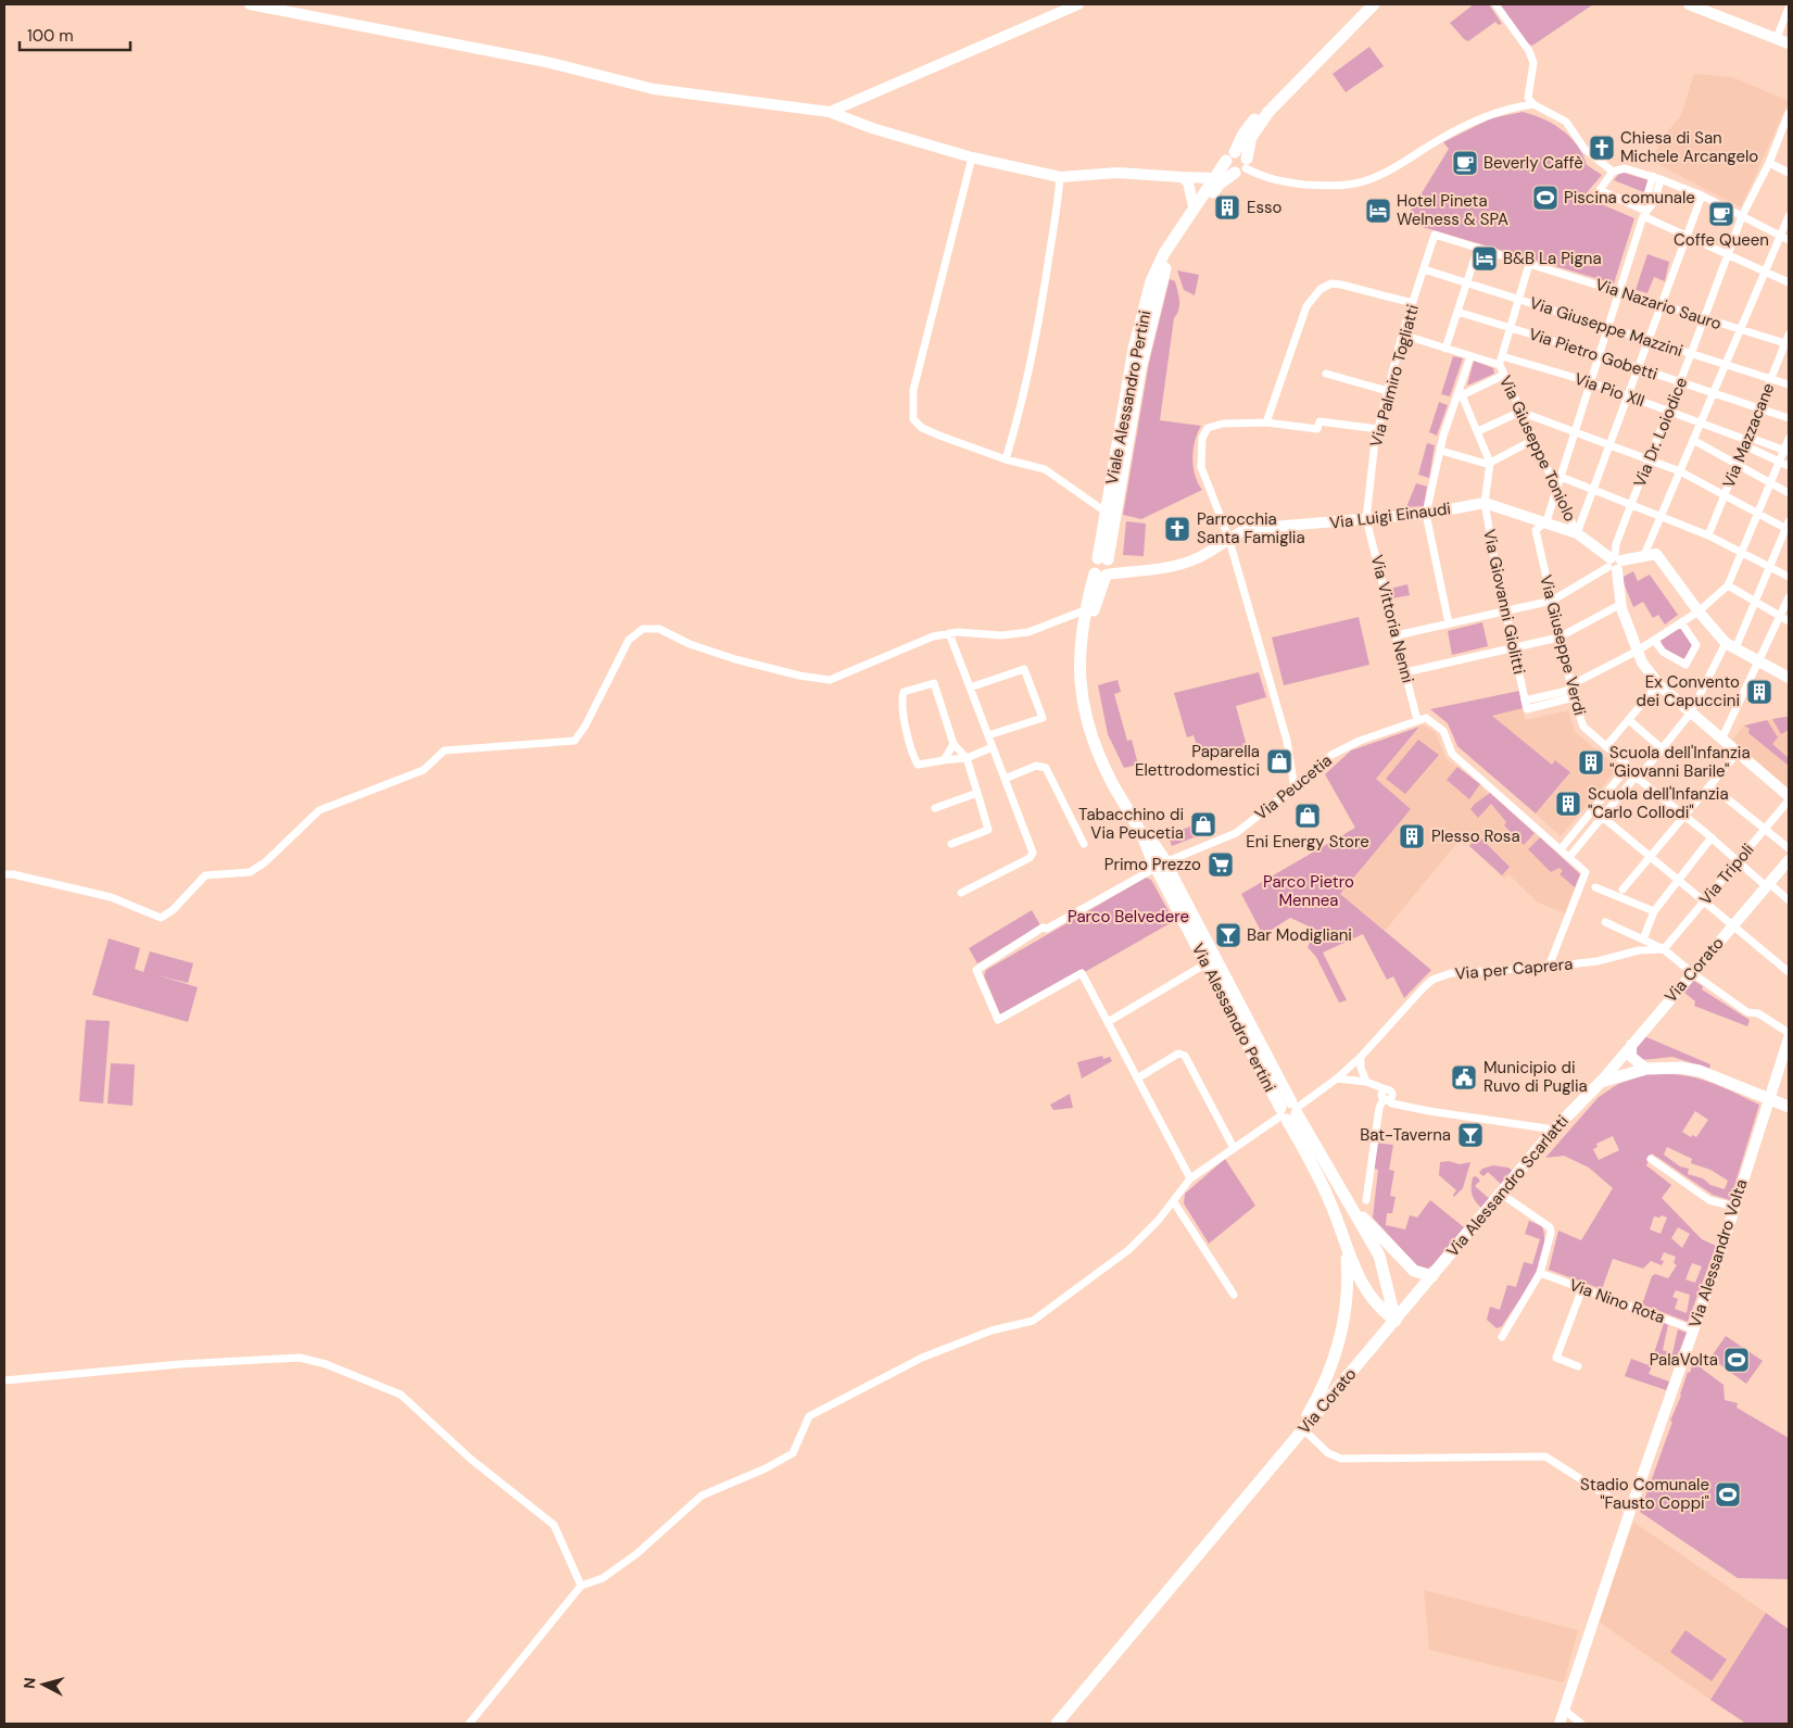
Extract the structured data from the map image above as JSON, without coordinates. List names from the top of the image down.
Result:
{
  "streets": {
    "main road": [
      "Viale Alessandro Pertini",
      "Via Luigi Einaudi",
      "Via Corato",
      "Via Alessandro Pertini",
      "Via Alessandro Scarlatti",
      "Via Alessandro Volta"
    ],
    "street": [
      "Via Nazario Sauro",
      "Via Giuseppe Mazzini",
      "Via Pietro Gobetti",
      "Via Palmiro Togliatti",
      "Via Pio XII",
      "Via Dr. Loiodice",
      "Via Mazzacane",
      "Via Giuseppe Toniolo",
      "Via Giovanni Giolitti",
      "Via Vittoria Nenni",
      "Via Giuseppe Verdi",
      "Via Peucetia",
      "Via Tripoli",
      "Via per Caprera",
      "Via Nino Rota"
    ]
  },
  "crossings": [
    ["Via Nazario Sauro", "Via Palmiro Togliatti"],
    ["Via Nazario Sauro", "Via Dr. Loiodice"],
    ["Via Nazario Sauro", "Via Mazzacane"],
    ["Via Giuseppe Mazzini", "Via Palmiro Togliatti"],
    ["Via Giuseppe Mazzini", "Via Dr. Loiodice"],
    ["Via Giuseppe Mazzini", "Via Mazzacane"],
    ["Via Pietro Gobetti", "Via Dr. Loiodice"],
    ["Via Pietro Gobetti", "Via Mazzacane"],
    ["Via Palmiro Togliatti", "Via Luigi Einaudi"],
    ["Via Palmiro Togliatti", "Via Vittoria Nenni"],
    ["Via Pio XII", "Via Dr. Loiodice"],
    ["Via Pio XII", "Via Mazzacane"],
    ["Viale Alessandro Pertini", "Via Luigi Einaudi"],
    ["Viale Alessandro Pertini", "Via Peucetia"],
    ["Viale Alessandro Pertini", "Via Alessandro Pertini"],
    ["Via Dr. Loiodice", "Via Luigi Einaudi"],
    ["Via Giuseppe Toniolo", "Via Luigi Einaudi"],
    ["Via Luigi Einaudi", "Via Giovanni Giolitti"],
    ["Via Luigi Einaudi", "Via Vittoria Nenni"],
    ["Via Luigi Einaudi", "Via Giuseppe Verdi"],
    ["Via Vittoria Nenni", "Via Peucetia"],
    ["Via Giuseppe Verdi", "Via Tripoli"],
    ["Via Giuseppe Verdi", "Via Corato"],
    ["Via Peucetia", "Via Alessandro Pertini"],
    ["Via Tripoli", "Via per Caprera"],
    ["Via per Caprera", "Via Alessandro Pertini"],
    ["Via Corato", "Via Alessandro Pertini"],
    ["Via Corato", "Via Alessandro Scarlatti"],
    ["Via Alessandro Pertini", "Via Alessandro Scarlatti"],
    ["Via Alessandro Scarlatti", "Via Alessandro Volta"],
    ["Via Alessandro Volta", "Via Nino Rota"]
  ],
  "parks": ["Parco Pietro Mennea", "Parco Belvedere"],
  "places": {
    "church": ["Chiesa di San Michele Arcangelo", "Parrocchia Santa Famiglia"],
    "cafe": ["Beverly Caffè", "Coffe Queen"],
    "sports": ["Piscina comunale", "PalaVolta", "Stadio Comunale \"Fausto Coppi\""],
    "building": [
      "Esso",
      "Ex Convento dei Capuccini",
      "Scuola dell'Infanzia \"Giovanni Barile\"",
      "Scuola dell'Infanzia \"Carlo Collodi\"",
      "Plesso Rosa"
    ],
    "hotel": ["Hotel Pineta Welness & SPA", "B&B La Pigna"],
    "shop": ["Paparella Elettrodomestici", "Eni Energy Store", "Tabacchino di Via Peucetia"],
    "supermarket": ["Primo Prezzo"],
    "bar": ["Bar Modigliani", "Bat-Taverna"],
    "public building": ["Municipio di Ruvo di Puglia"]
  },
  "scale_bar": "100 m",
  "north": "left"
}
